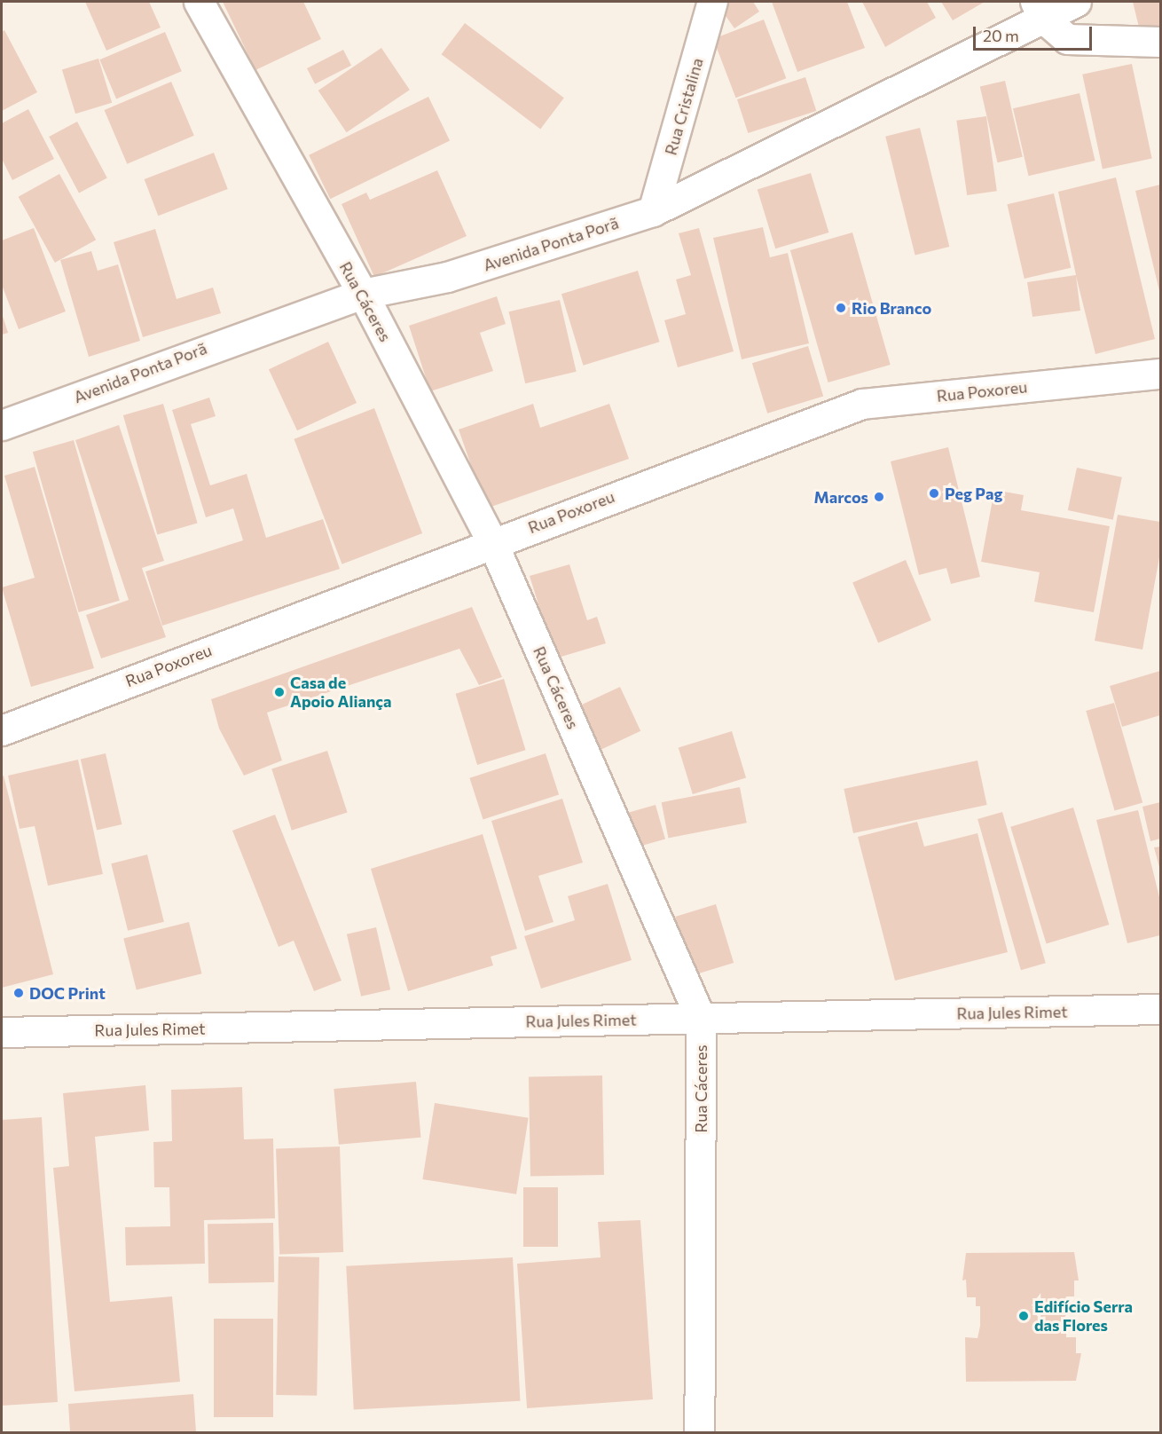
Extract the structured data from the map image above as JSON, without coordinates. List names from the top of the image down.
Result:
{
  "streets": {
    "street": [
      "Rua Cristalina",
      "Avenida Ponta Porã",
      "Rua Cáceres",
      "Rua Poxoreu",
      "Rua Jules Rimet"
    ]
  },
  "crossings": [
    ["Rua Cristalina", "Avenida Ponta Porã"],
    ["Avenida Ponta Porã", "Rua Cáceres"],
    ["Rua Cáceres", "Rua Poxoreu"],
    ["Rua Cáceres", "Rua Jules Rimet"]
  ],
  "places": [
    "Rio Branco",
    "Peg Pag",
    "Marcos",
    "Casa de Apoio Aliança",
    "DOC Print",
    "Edifício Serra das Flores"
  ],
  "scale_bar": "20 m"
}
